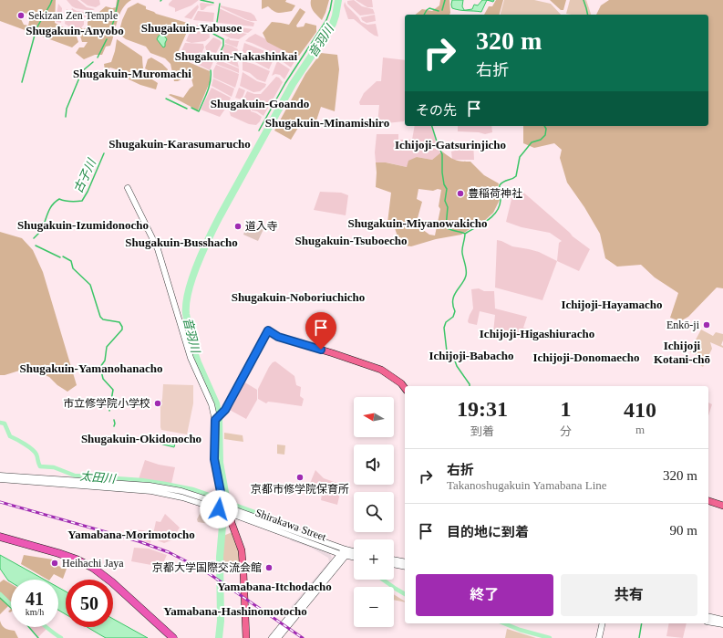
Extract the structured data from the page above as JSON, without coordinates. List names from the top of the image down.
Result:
{
  "streets": {
    "street": ["Shirakawa Street"]
  },
  "districts": [
    "Shugakuin-Yabusoe",
    "Shugakuin-Anyobo",
    "Shugakuin-Nakashinkai",
    "Shugakuin-Muromachi",
    "Shugakuin-Goando",
    "Shugakuin-Minamishiro",
    "Shugakuin-Karasumarucho",
    "Ichijoji-Gatsurinjicho",
    "Shugakuin-Miyanowakicho",
    "Shugakuin-Izumidonocho",
    "Shugakuin-Tsuboecho",
    "Shugakuin-Busshacho",
    "Shugakuin-Noboriuchicho",
    "Ichijoji-Hayamacho",
    "Ichijoji-Higashiuracho",
    "Ichijoji Kotani-chō",
    "Ichijoji-Babacho",
    "Ichijoji-Donomaecho",
    "Shugakuin-Yamanohanacho",
    "Shugakuin-Okidonocho",
    "Yamabana-Morimotocho",
    "Yamabana-Itchodacho",
    "Yamabana-Hashinomotocho"
  ],
  "water": ["音羽川", "古子川", "太田川"],
  "places": [
    "Sekizan Zen Temple",
    "豊稲荷神社",
    "道入寺",
    "Enkō-ji",
    "市立修学院小学校",
    "京都市修学院保育所",
    "Heihachi Jaya",
    "京都大学国際交流会館"
  ],
  "north": "left",
  "page": {
    "turn": ["320 m", "右折"],
    "then": "その先",
    "eta": [
      "19:31",
      "到着",
      "1",
      "分",
      "410",
      "m"
    ],
    "map_buttons": ["+", "−"],
    "list": [
      {
        "name": "右折",
        "note": "Takanoshugakuin Yamabana Line",
        "value": "320 m"
      },
      {
        "name": "目的地に到着",
        "value": "90 m"
      }
    ],
    "buttons": ["終了", "共有"],
    "speed": "41 km/h",
    "limit": "50"
  }
}
